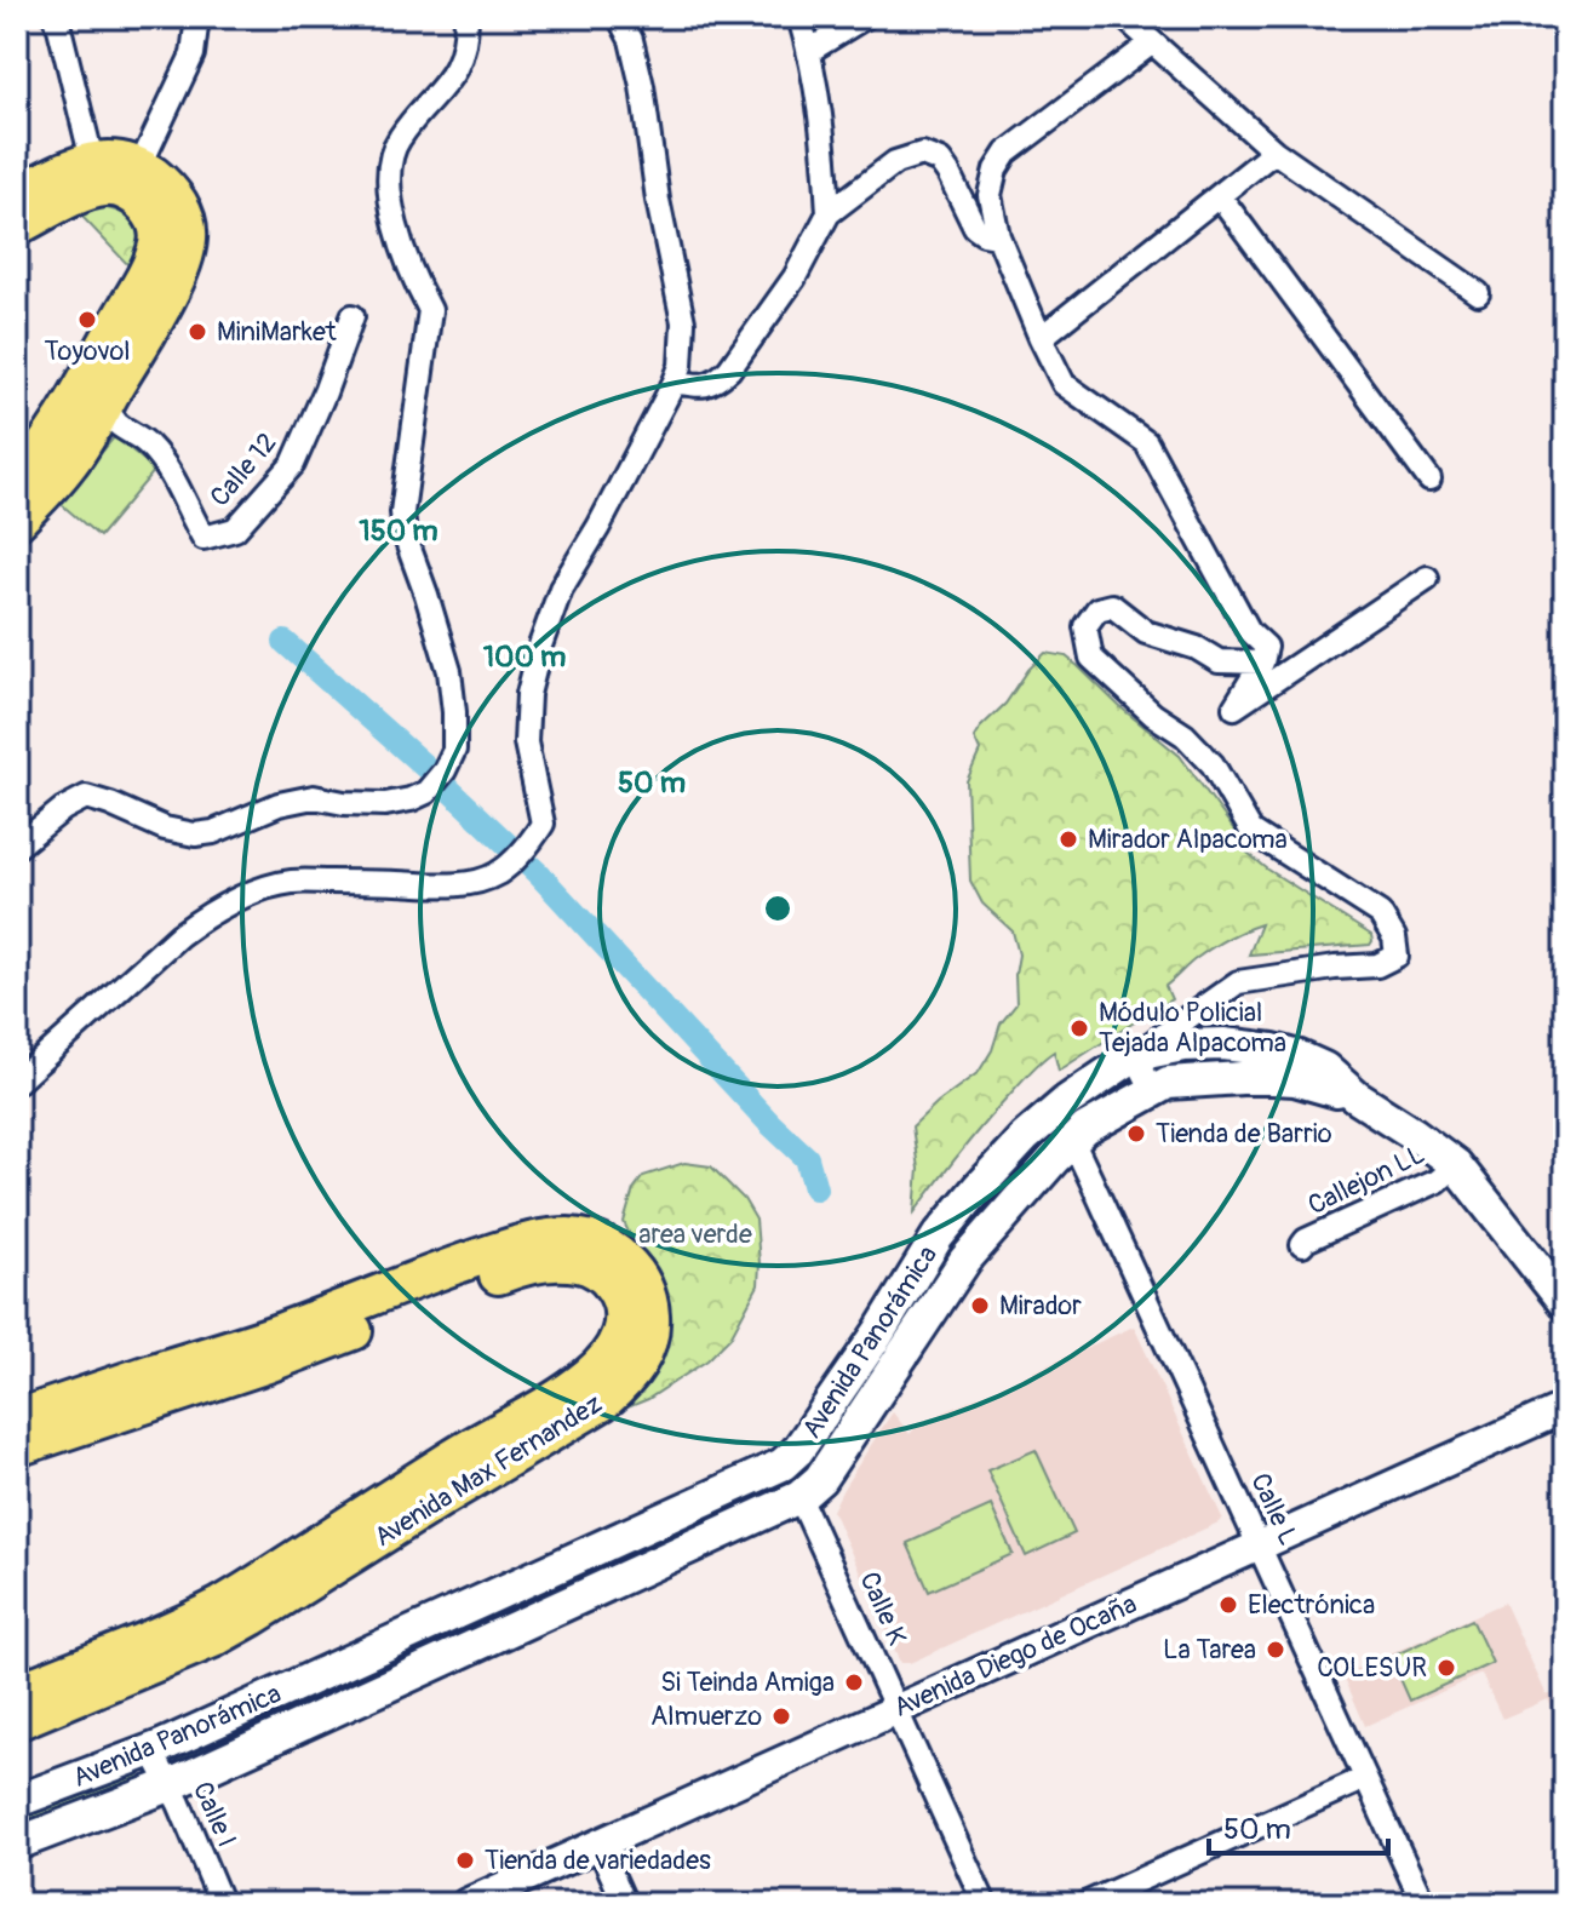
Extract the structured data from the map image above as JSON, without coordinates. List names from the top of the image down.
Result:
{
  "streets": {
    "main road": ["Avenida Panorámica", "Avenida Max Fernandez"],
    "street": [
      "Calle 12",
      "Callejon LL",
      "Calle L",
      "Calle K",
      "Avenida Diego de Ocaña",
      "Calle I"
    ]
  },
  "crossings": [
    ["Callejon LL", "Avenida Panorámica"],
    ["Avenida Panorámica", "Calle L"],
    ["Avenida Panorámica", "Calle K"],
    ["Avenida Panorámica", "Calle I"],
    ["Calle L", "Avenida Diego de Ocaña"],
    ["Calle K", "Avenida Diego de Ocaña"]
  ],
  "parks": ["area verde"],
  "places": [
    "Toyovol",
    "MiniMarket",
    "Mirador Alpacoma",
    "Módulo Policial Tejada Alpacoma",
    "Tienda de Barrio",
    "Mirador",
    "Electrónica",
    "La Tarea",
    "COLESUR",
    "Si Teinda Amiga",
    "Almuerzo",
    "Tienda de variedades"
  ],
  "scale_bar": "50 m",
  "rings": ["150 m", "100 m", "50 m"]
}
